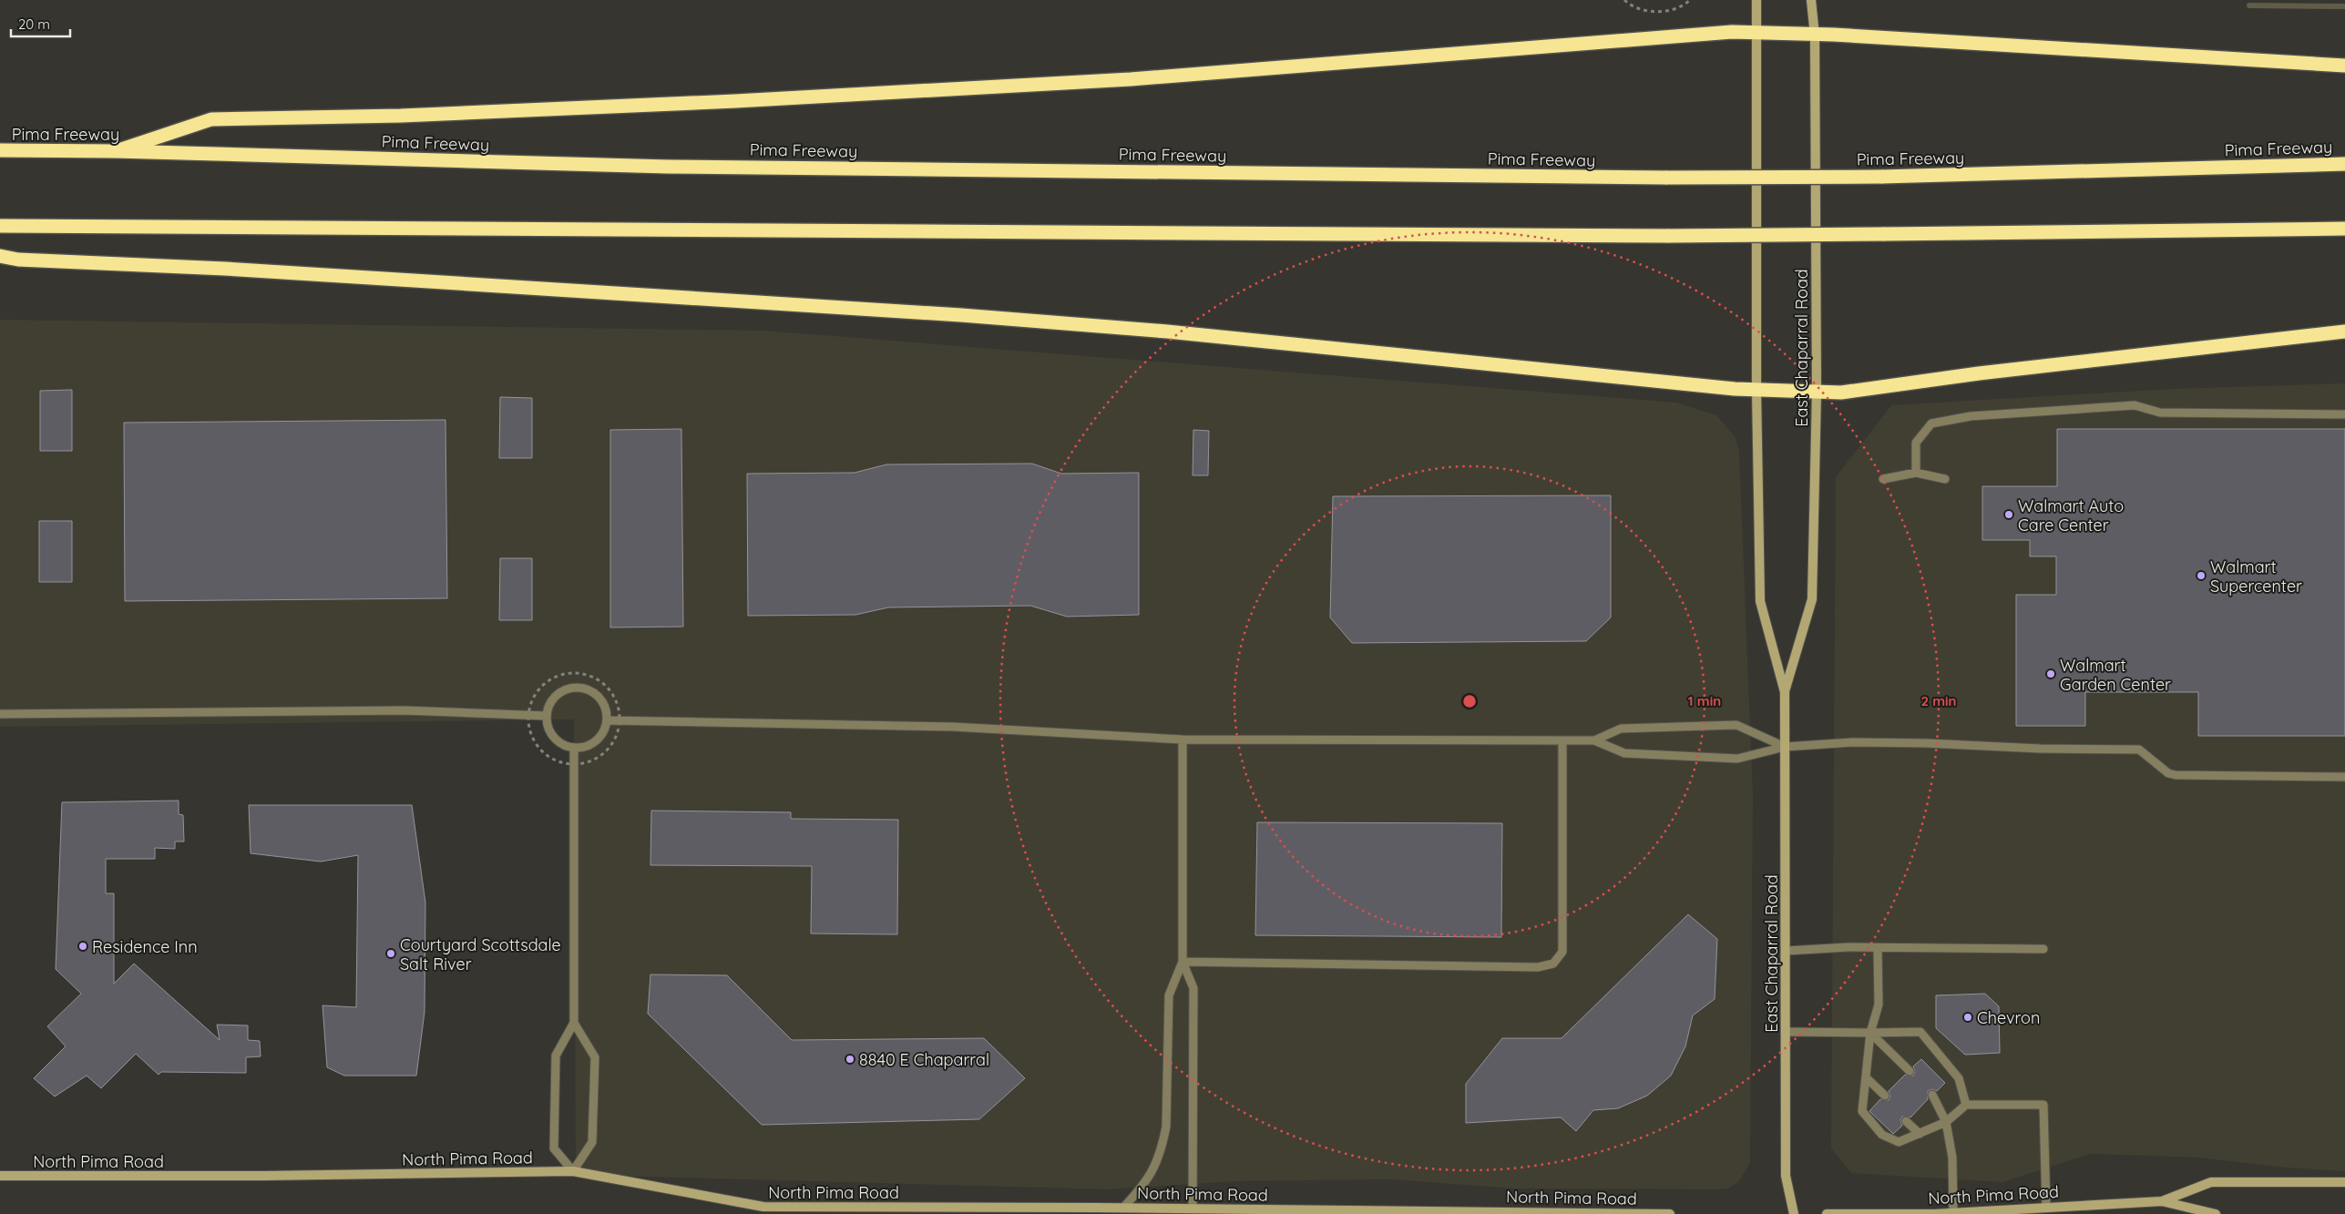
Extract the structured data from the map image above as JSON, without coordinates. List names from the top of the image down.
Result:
{
  "streets": {
    "highway": ["Pima Freeway"],
    "main road": ["East Chaparral Road", "North Pima Road"]
  },
  "places": [
    "Walmart Auto Care Center",
    "Walmart Supercenter",
    "Walmart Garden Center",
    "Residence Inn",
    "Courtyard Scottsdale Salt River",
    "Chevron",
    "8840 E Chaparral"
  ],
  "scale_bar": "20 m",
  "rings": ["1 min", "2 min"]
}
